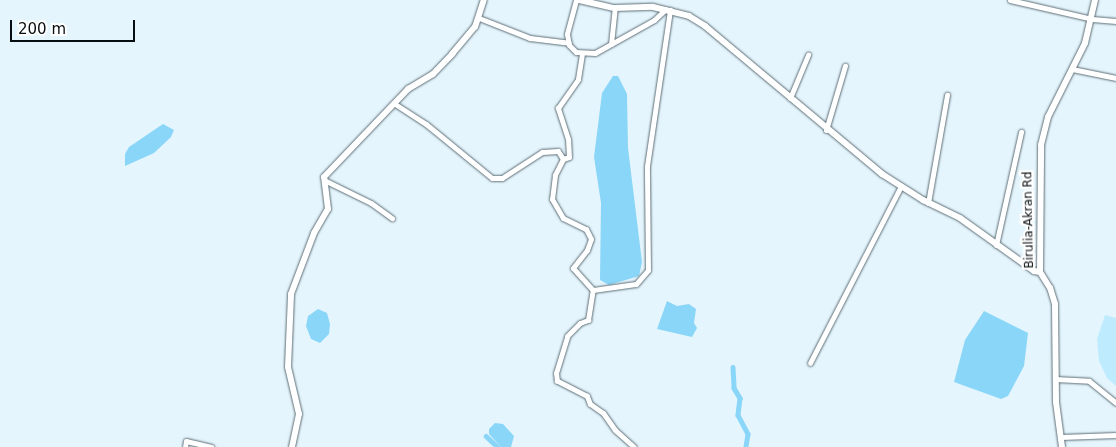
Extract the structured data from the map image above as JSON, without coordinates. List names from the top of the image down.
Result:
{
  "streets": {
    "street": ["Birulia-Akran Rd"]
  },
  "scale_bar": "200 m"
}
